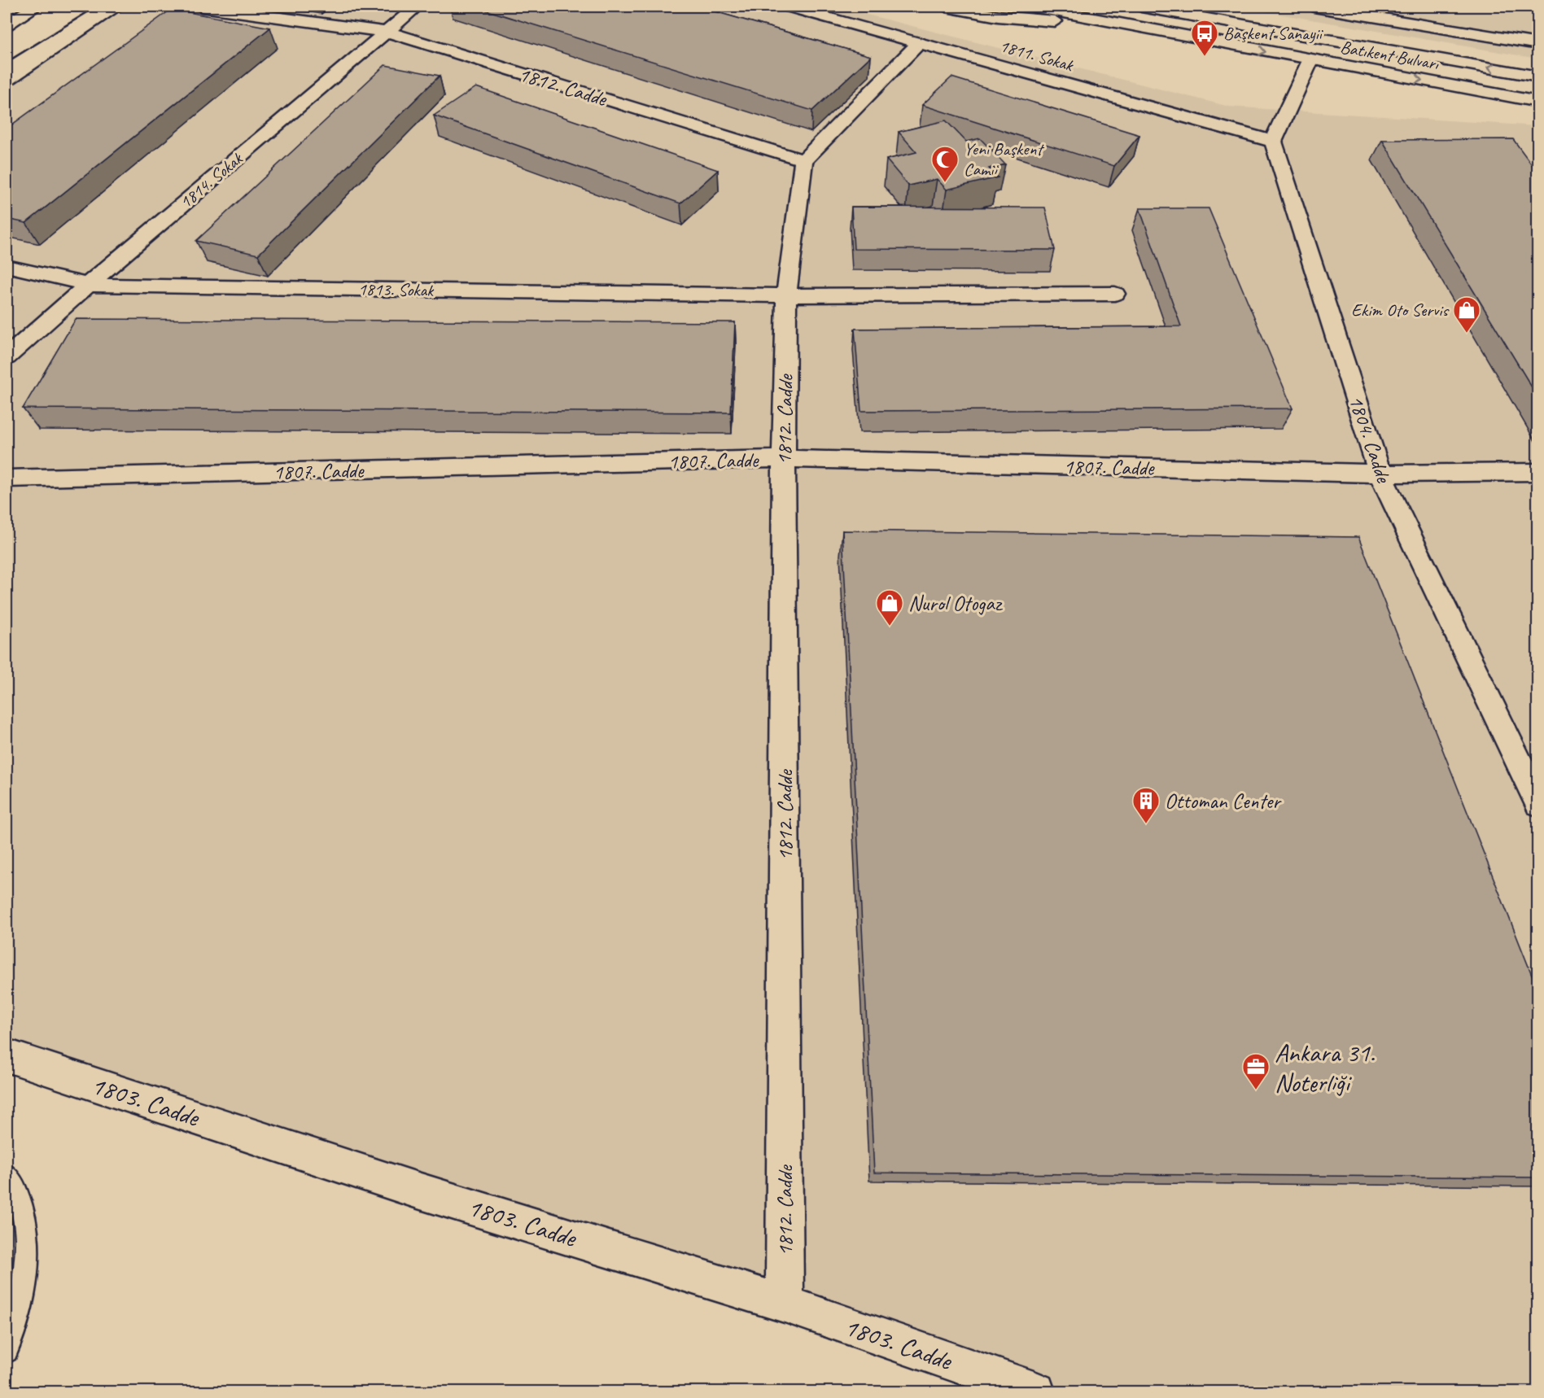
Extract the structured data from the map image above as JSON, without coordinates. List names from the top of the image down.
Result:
{
  "streets": {
    "street": [
      "1811. Sokak",
      "Batıkent Bulvarı",
      "1812. Cadde",
      "1814. Sokak",
      "1813. Sokak",
      "1804. Cadde",
      "1807. Cadde",
      "1803. Cadde"
    ]
  },
  "crossings": [
    ["1811. Sokak", "1804. Cadde"],
    ["1812. Cadde", "1814. Sokak"],
    ["1812. Cadde", "1813. Sokak"],
    ["1812. Cadde", "1807. Cadde"],
    ["1812. Cadde", "1803. Cadde"],
    ["1814. Sokak", "1813. Sokak"],
    ["1804. Cadde", "1807. Cadde"]
  ],
  "places": {
    "bus stop": ["Başkent Sanayii"],
    "mosque": ["Yeni Başkent Camii"],
    "shop": ["Ekim Oto Servis", "Nurol Otogaz"],
    "building": ["Ottoman Center"],
    "office": ["Ankara 31. Noterliği"]
  }
}
